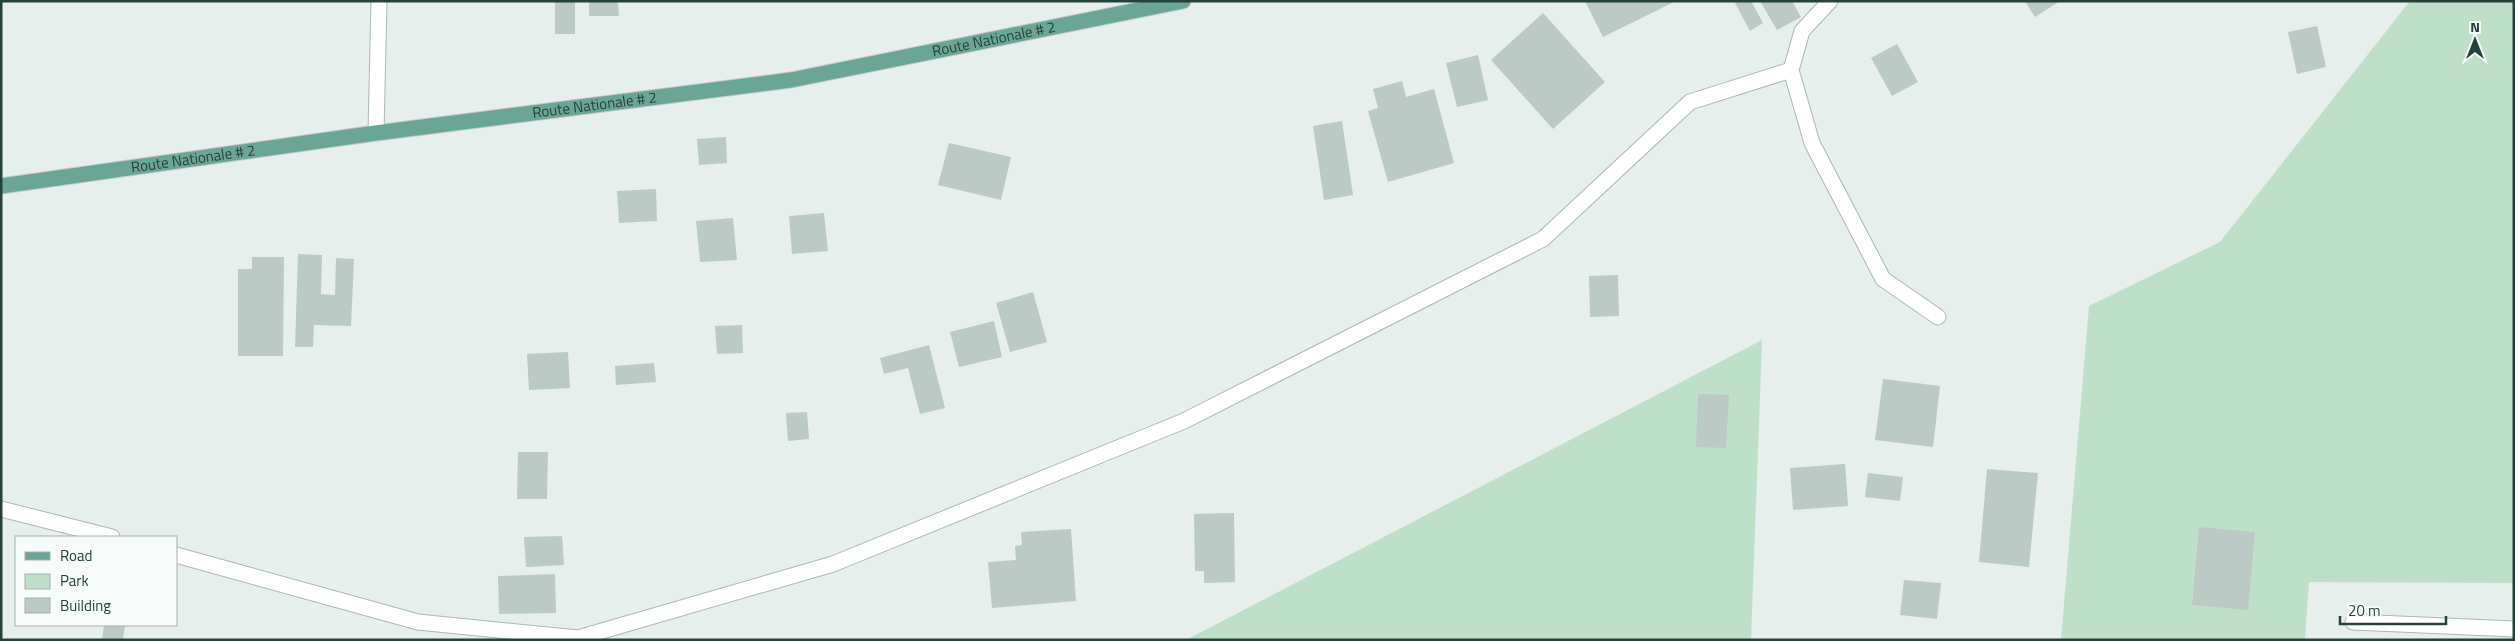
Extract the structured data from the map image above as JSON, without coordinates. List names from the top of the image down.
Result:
{
  "streets": {
    "main road": ["Route Nationale # 2"]
  },
  "legend": ["Road", "Park", "Building"],
  "scale_bar": "20 m",
  "north": "top"
}
